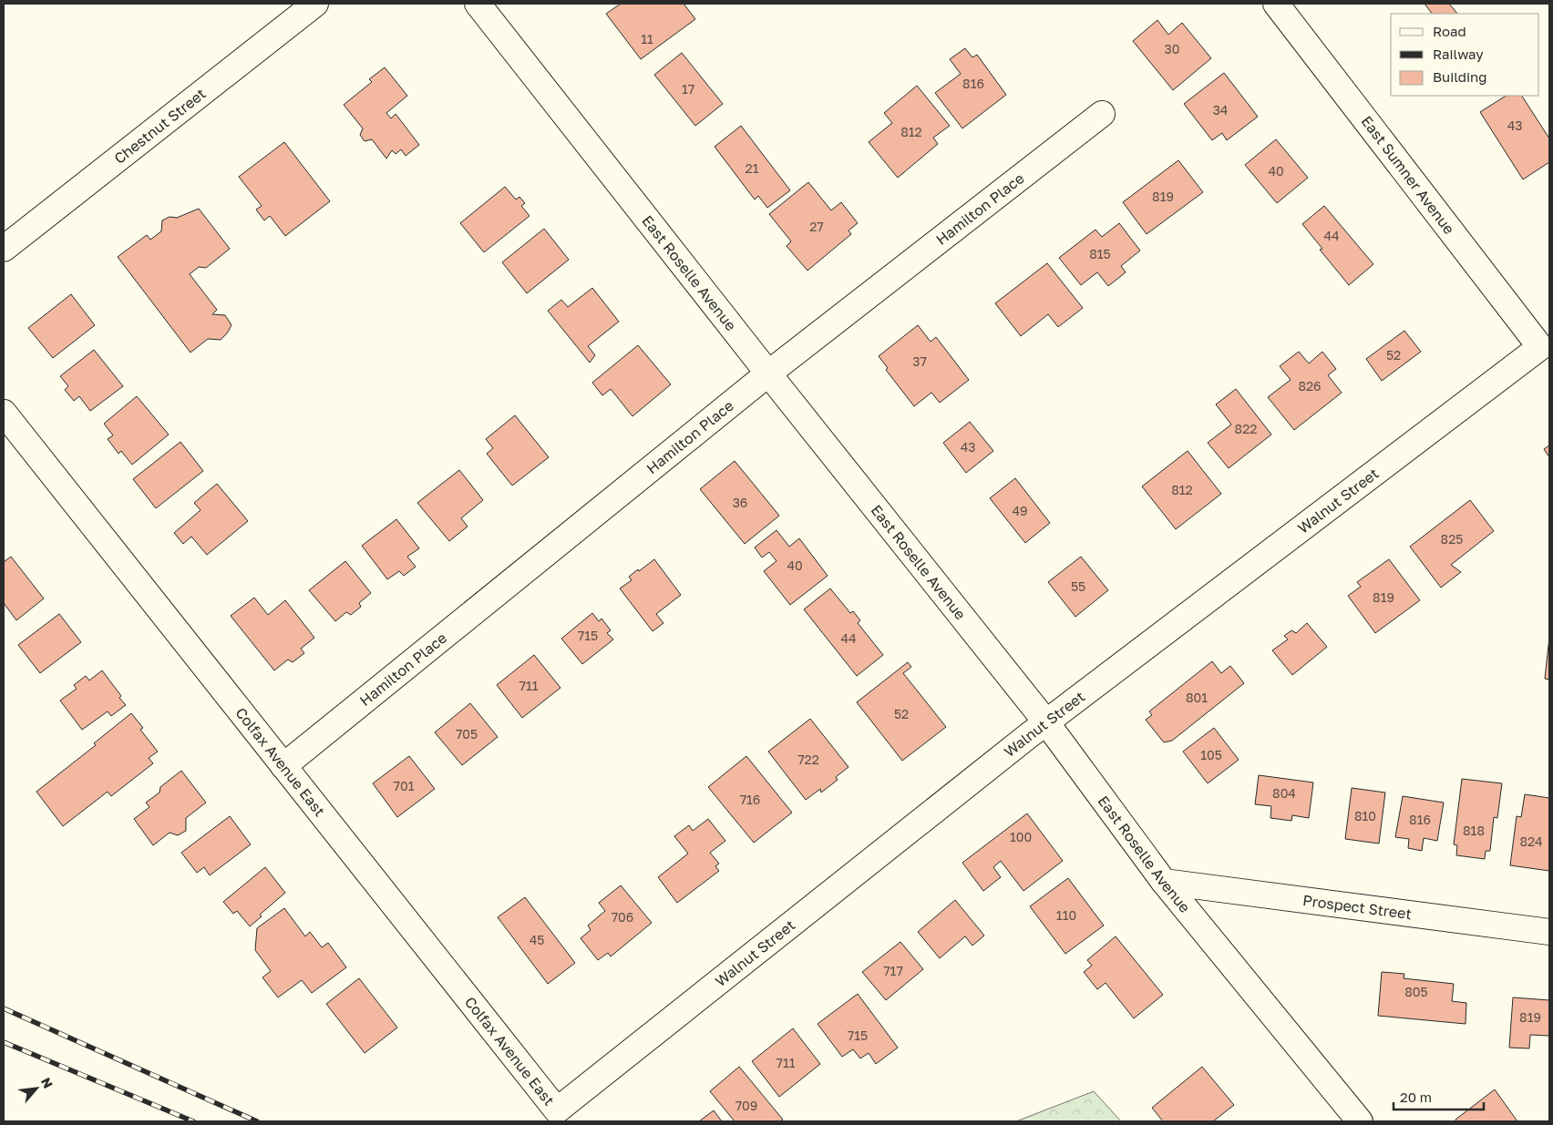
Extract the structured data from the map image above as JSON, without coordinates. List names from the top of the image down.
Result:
{
  "streets": {
    "street": [
      "Chestnut Street",
      "East Sumner Avenue",
      "Hamilton Place",
      "East Roselle Avenue",
      "Walnut Street",
      "Colfax Avenue East",
      "Prospect Street"
    ]
  },
  "crossings": [
    ["East Sumner Avenue", "Walnut Street"],
    ["Hamilton Place", "East Roselle Avenue"],
    ["Hamilton Place", "Colfax Avenue East"],
    ["East Roselle Avenue", "Walnut Street"],
    ["East Roselle Avenue", "Prospect Street"],
    ["Walnut Street", "Colfax Avenue East"]
  ],
  "house_numbers": [
    "11",
    "30",
    "816",
    "17",
    "34",
    "43",
    "812",
    "21",
    "40",
    "819",
    "27",
    "44",
    "815",
    "52",
    "37",
    "826",
    "822",
    "43",
    "812",
    "36",
    "49",
    "825",
    "40",
    "55",
    "819",
    "715",
    "44",
    "711",
    "801",
    "52",
    "705",
    "105",
    "722",
    "701",
    "804",
    "716",
    "810",
    "816",
    "818",
    "100",
    "824",
    "110",
    "706",
    "45",
    "717",
    "805",
    "819",
    "715",
    "711",
    "709"
  ],
  "legend": ["Road", "Railway", "Building"],
  "scale_bar": "20 m",
  "north": "top right"
}
